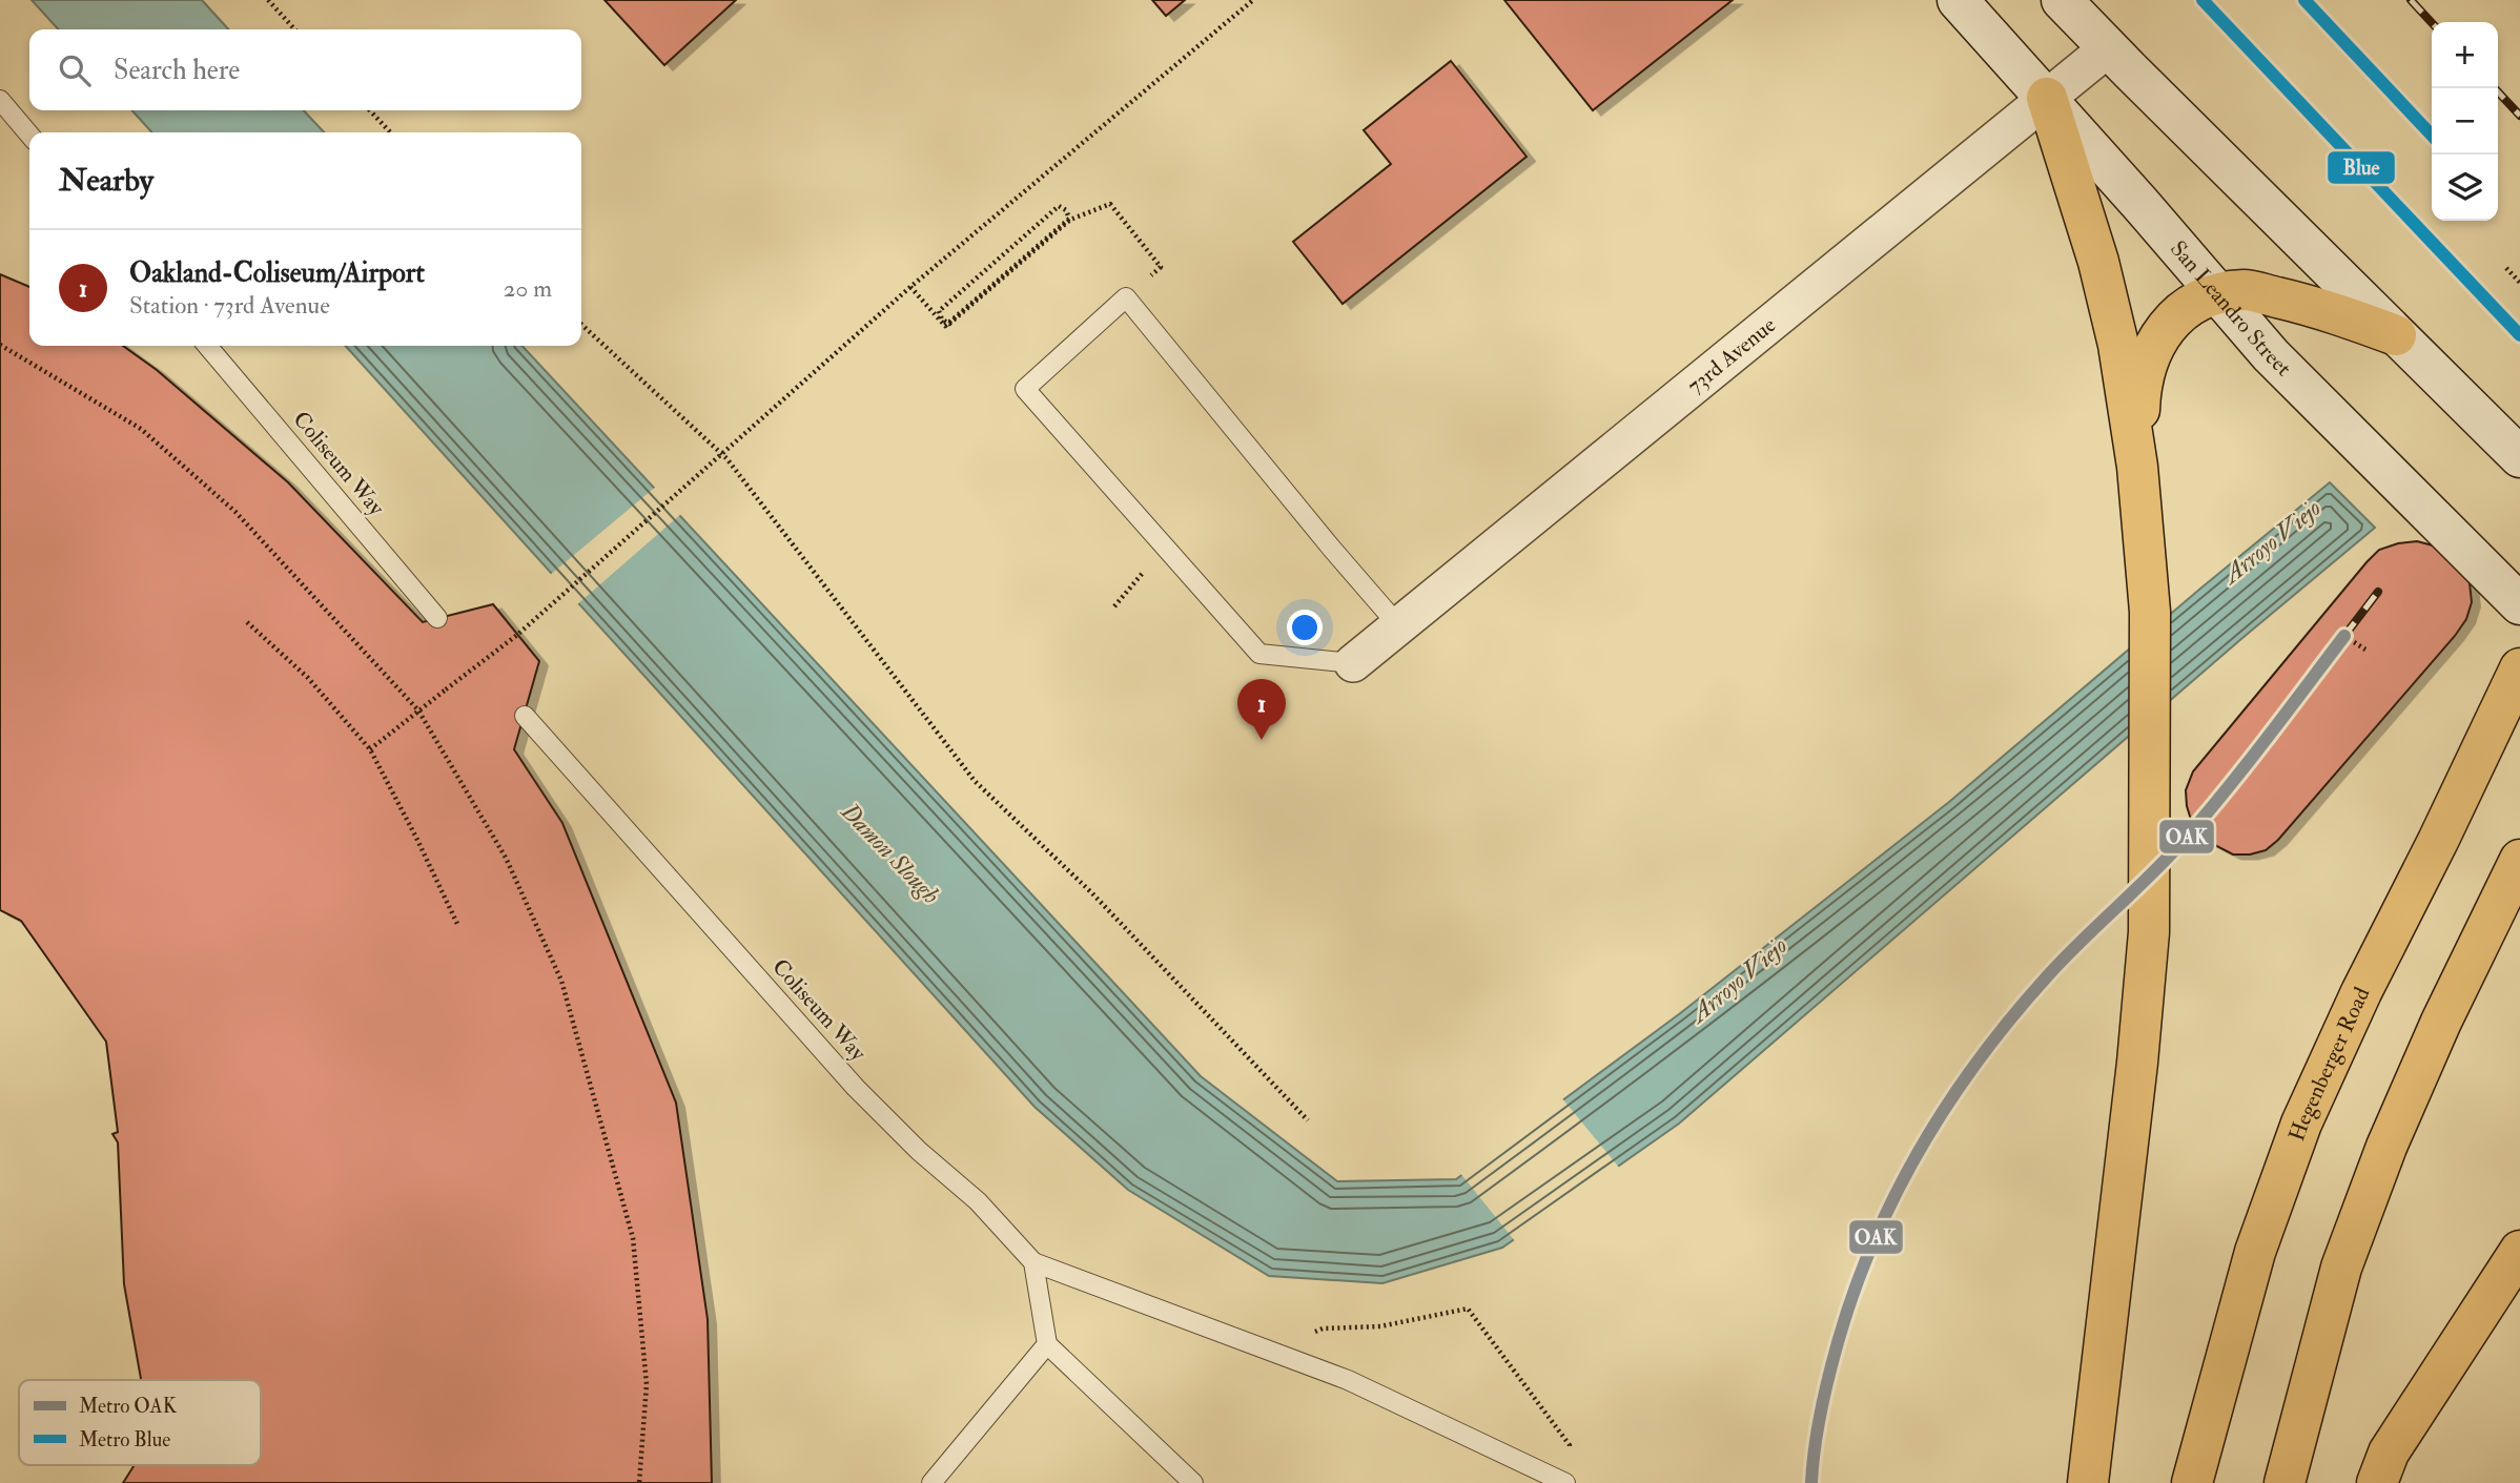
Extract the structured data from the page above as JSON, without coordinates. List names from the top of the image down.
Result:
{
  "streets": {
    "main road": ["San Leandro Street", "Hegenberger Road"],
    "street": ["73rd Avenue"],
    "lane": ["Coliseum Way"]
  },
  "crossings": [
    ["San Leandro Street", "73rd Avenue"]
  ],
  "water": ["Arroyo Viejo", "Damon Slough"],
  "lines": ["metro line Blue", "metro line OAK"],
  "legend": ["Metro OAK", "Metro Blue"],
  "page": {
    "map_buttons": ["+", "−"],
    "search": "Search here",
    "heading": "Nearby",
    "list": [
      {
        "mark": "1",
        "name": "Oakland-Coliseum/Airport",
        "note": "Station · 73rd Avenue",
        "value": "20 m"
      }
    ],
    "pins": "1"
  }
}
